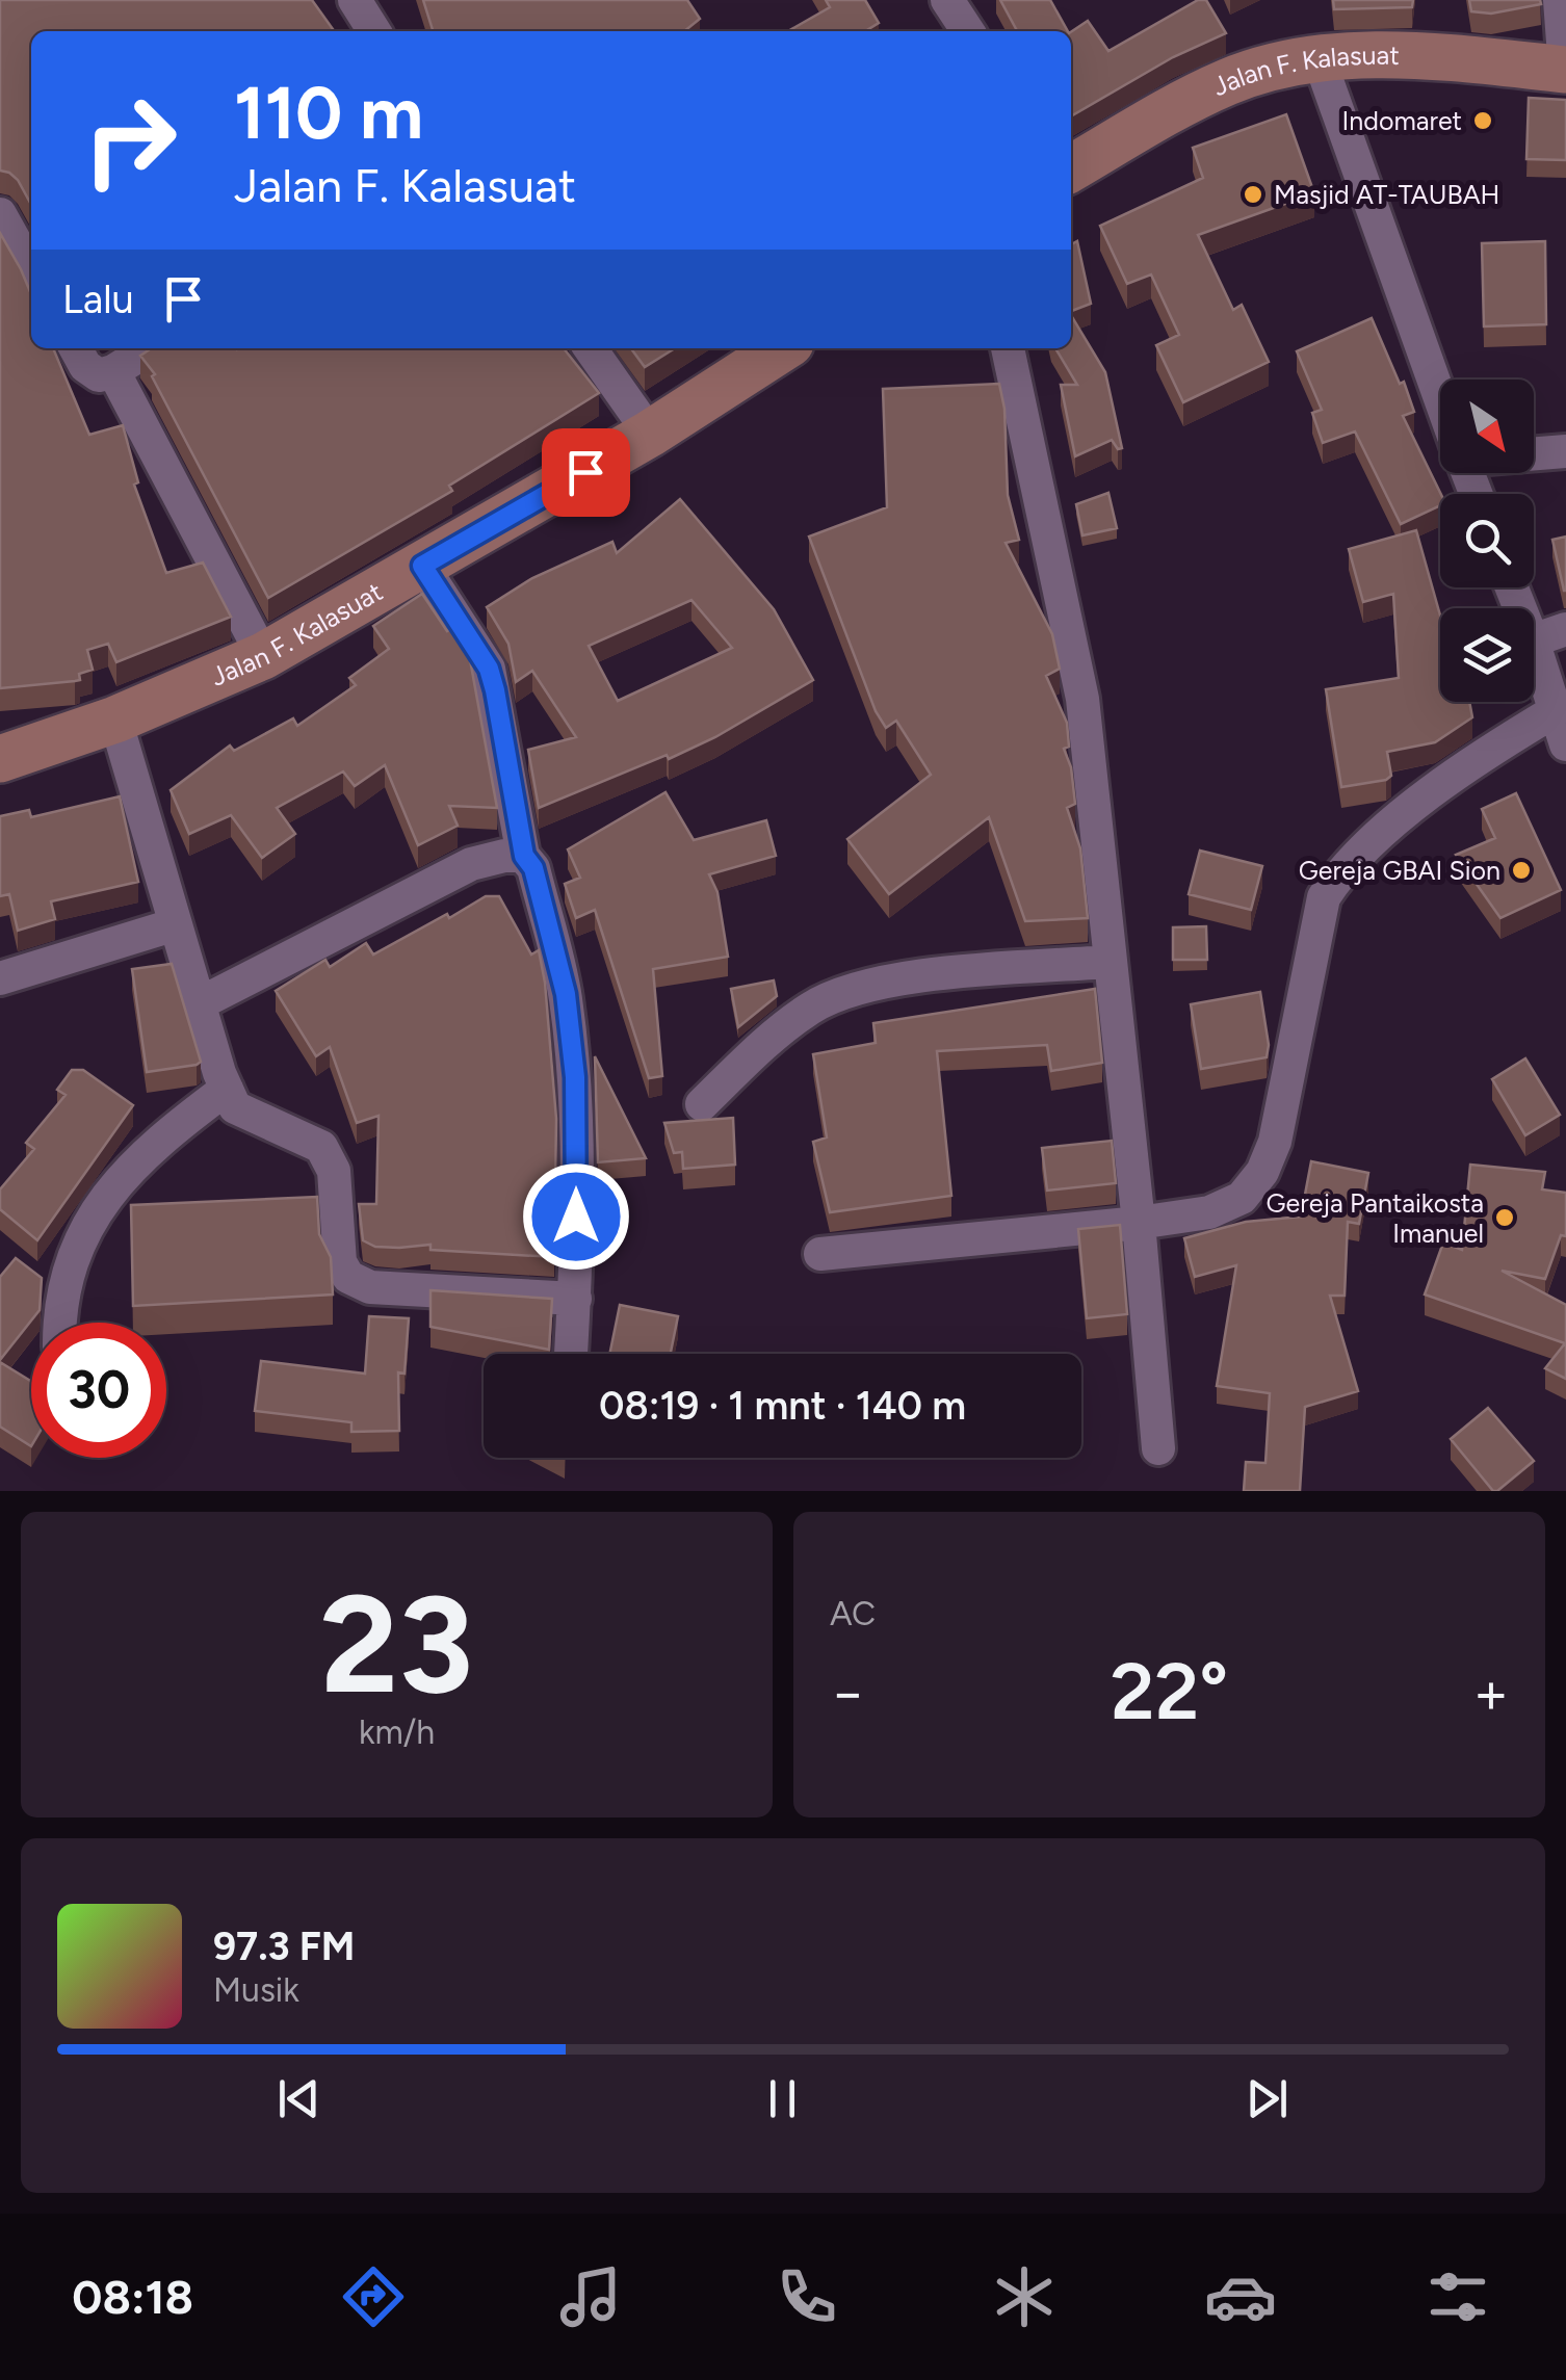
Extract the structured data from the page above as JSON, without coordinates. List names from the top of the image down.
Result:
{
  "streets": {
    "street": ["Jalan F. Kalasuat"]
  },
  "places": [
    "Indomaret",
    "Masjid AT-TAUBAH",
    "Gereja GBAI Sion",
    "Gereja Pantaikosta Imanuel"
  ],
  "north": "bottom right",
  "page": {
    "turn": ["110 m", "Jalan F. Kalasuat"],
    "then": "Lalu",
    "limit": "30",
    "trip": "08:19 · 1 mnt · 140 m",
    "tile": [
      ["23", "km/h"],
      "AC"
    ],
    "heat": ["−", "22°", "+"],
    "song": ["97.3 FM", "Musik"],
    "tabs": "08:18"
  }
}
